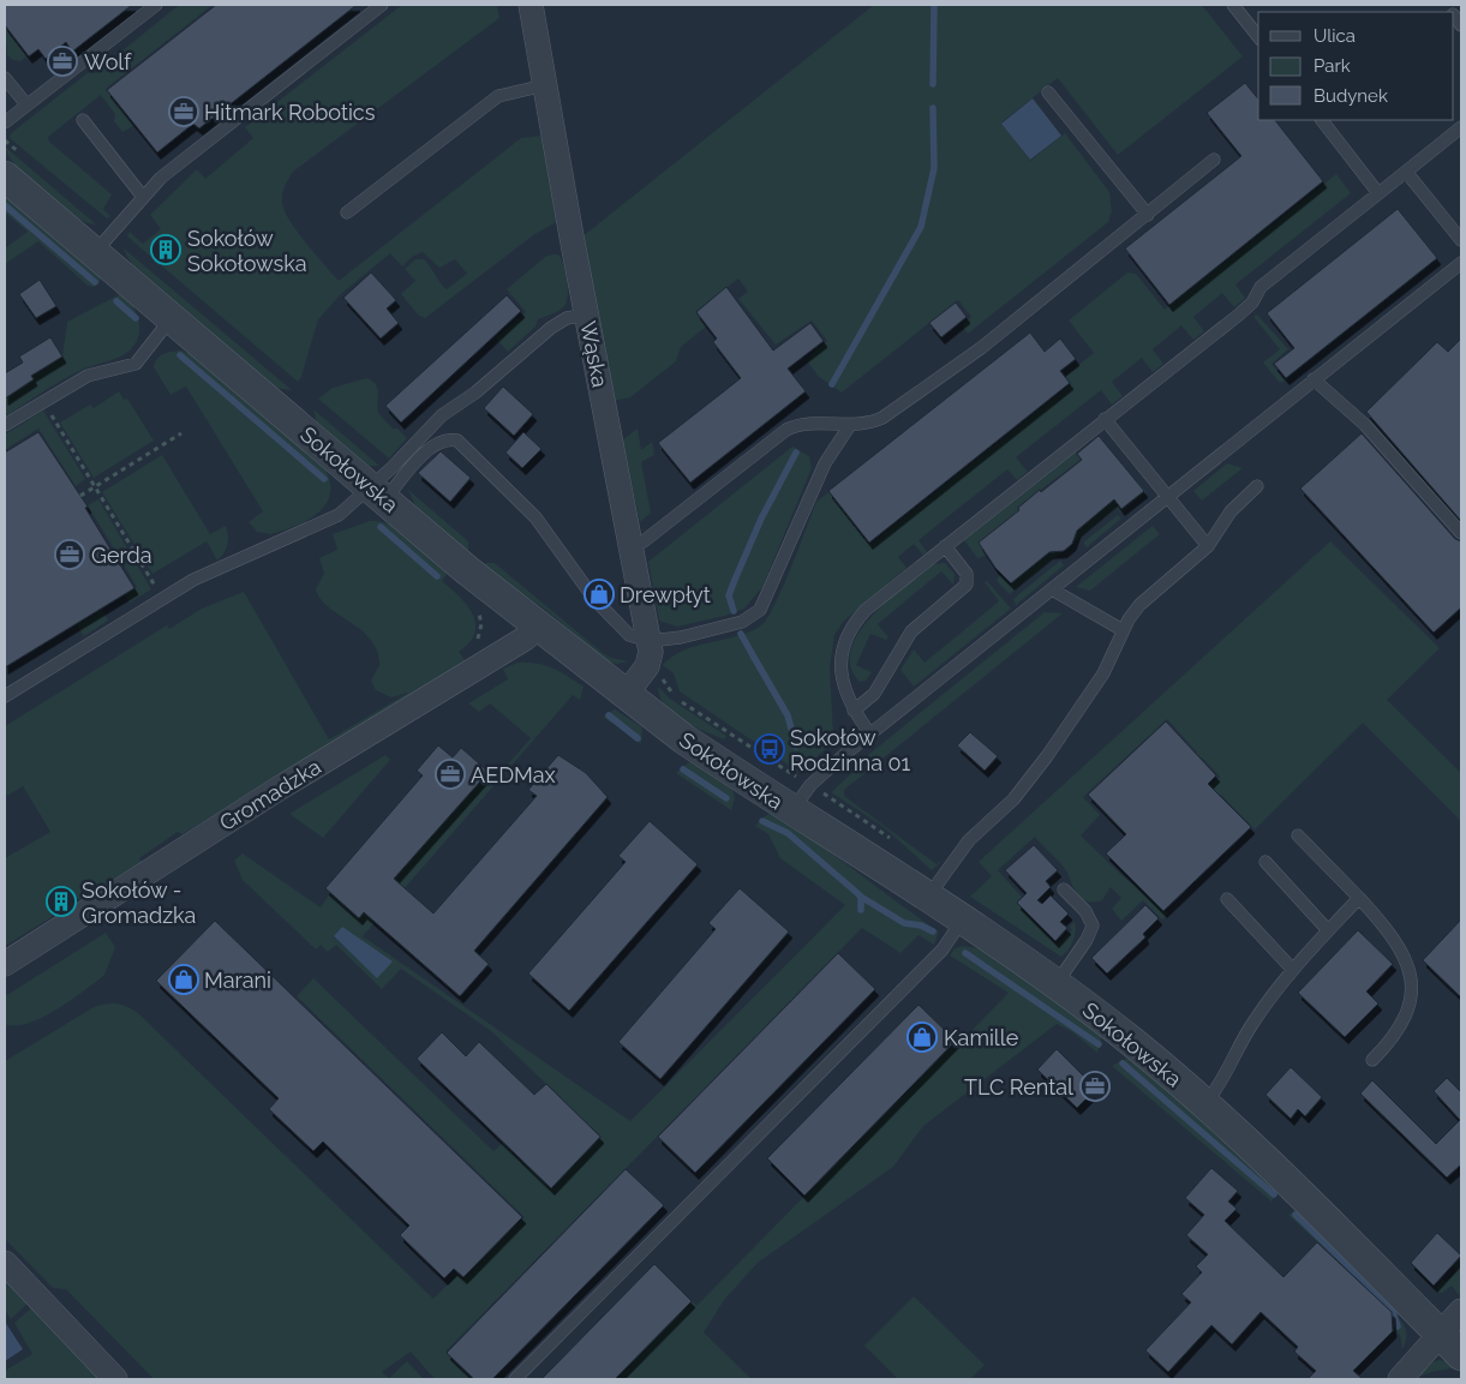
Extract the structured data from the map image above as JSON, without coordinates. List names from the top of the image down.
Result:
{
  "streets": {
    "street": ["Wąska", "Sokołowska", "Gromadzka"]
  },
  "crossings": [
    ["Wąska", "Sokołowska"],
    ["Sokołowska", "Gromadzka"]
  ],
  "places": {
    "office": [
      "Wolf",
      "Hitmark Robotics",
      "Gerda",
      "AEDMax",
      "TLC Rental"
    ],
    "building": ["Sokołów Sokołowska", "Sokołów - Gromadzka"],
    "shop": ["Drewpłyt", "Marani", "Kamille"],
    "bus stop": ["Sokołów Rodzinna 01"]
  },
  "legend": ["Ulica", "Park", "Budynek"]
}
